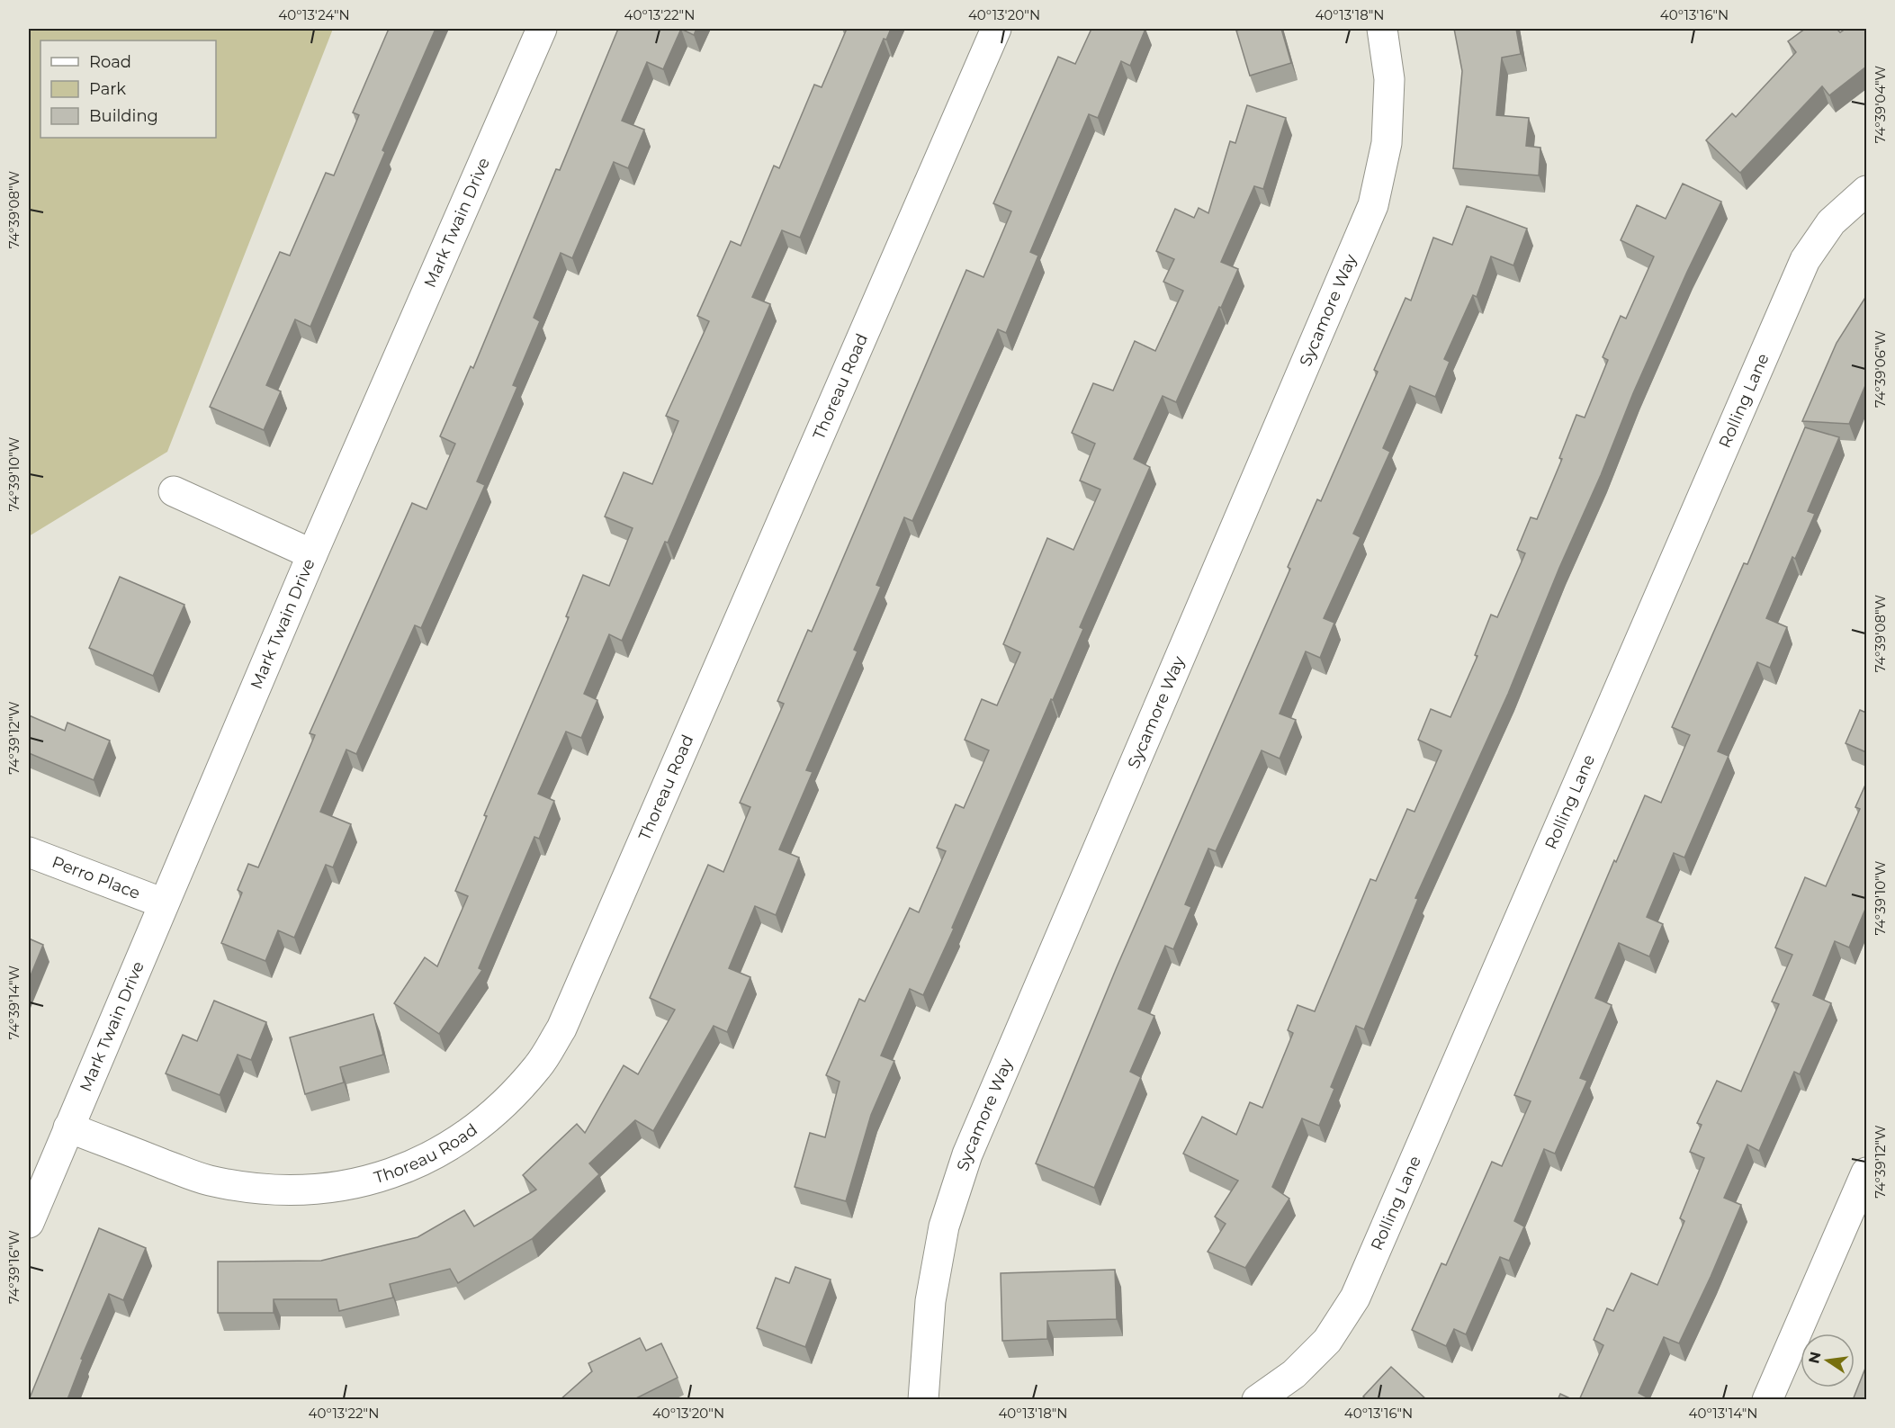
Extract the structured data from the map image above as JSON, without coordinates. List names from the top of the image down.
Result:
{
  "streets": {
    "street": [
      "Mark Twain Drive",
      "Sycamore Way",
      "Thoreau Road",
      "Rolling Lane",
      "Perro Place"
    ]
  },
  "crossings": [
    ["Mark Twain Drive", "Thoreau Road"],
    ["Mark Twain Drive", "Perro Place"]
  ],
  "legend": ["Road", "Park", "Building"],
  "north": "left",
  "coordinates": [
    "40°13'24\"N",
    "40°13'22\"N",
    "40°13'20\"N",
    "40°13'18\"N",
    "40°13'16\"N",
    "74°39'04\"W",
    "74°39'08\"W",
    "74°39'06\"W",
    "74°39'10\"W",
    "74°39'12\"W",
    "74°39'14\"W",
    "74°39'16\"W",
    "40°13'14\"N"
  ]
}
